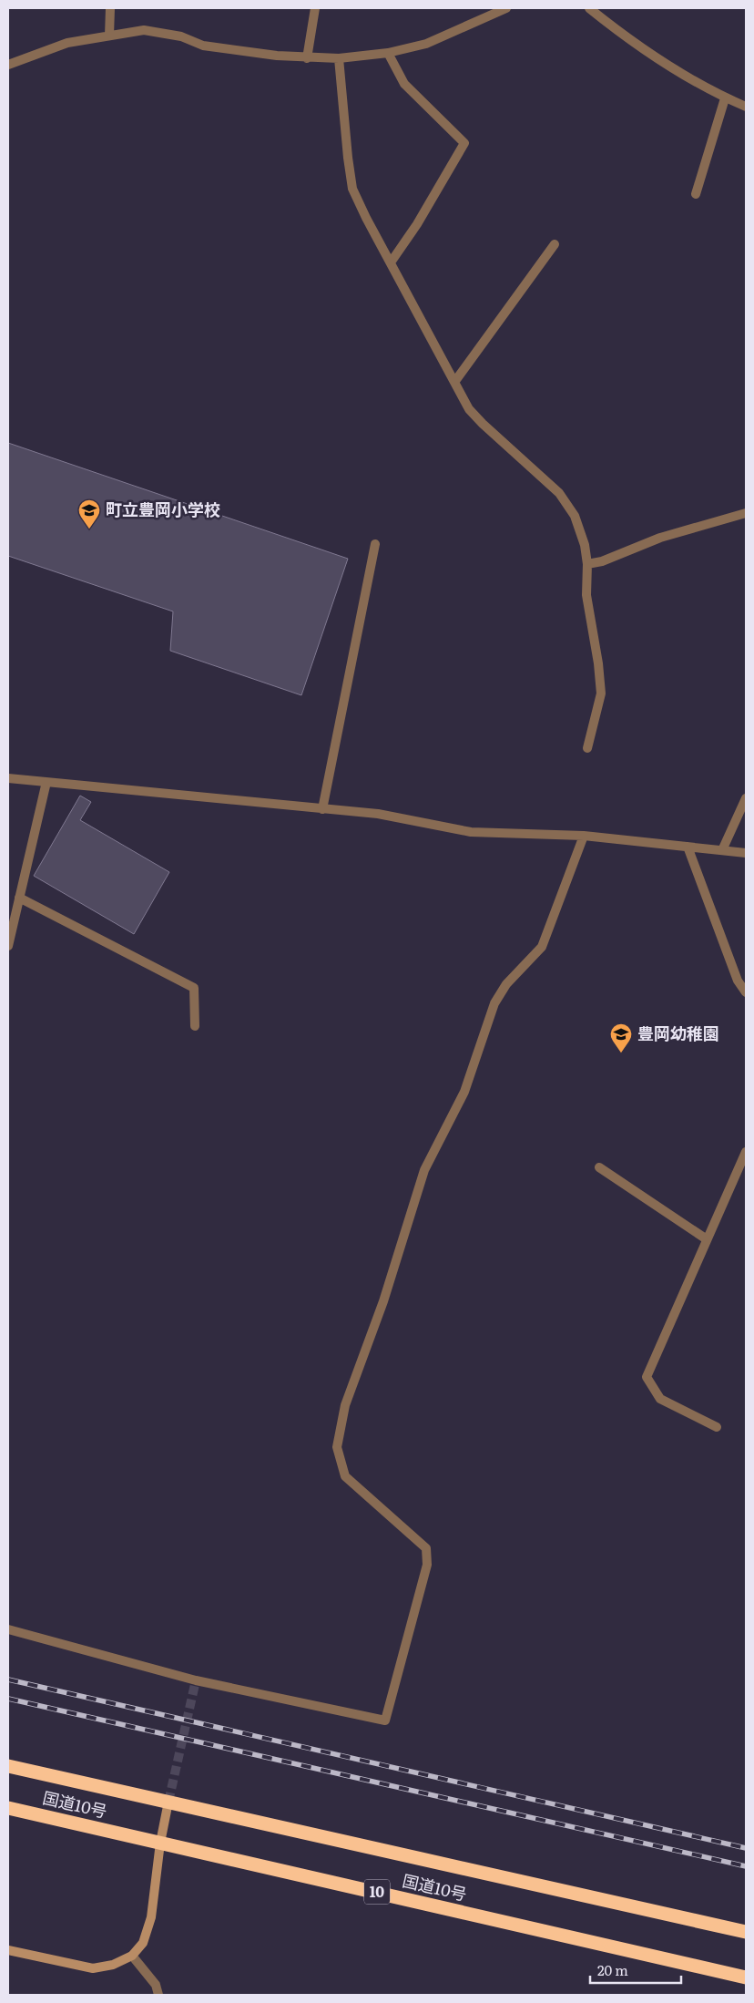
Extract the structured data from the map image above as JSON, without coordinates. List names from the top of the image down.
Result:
{
  "streets": {
    "highway": ["国道10号", "10"]
  },
  "places": {
    "school or university": ["町立豊岡小学校", "豊岡幼稚園"]
  },
  "scale_bar": "20 m"
}
